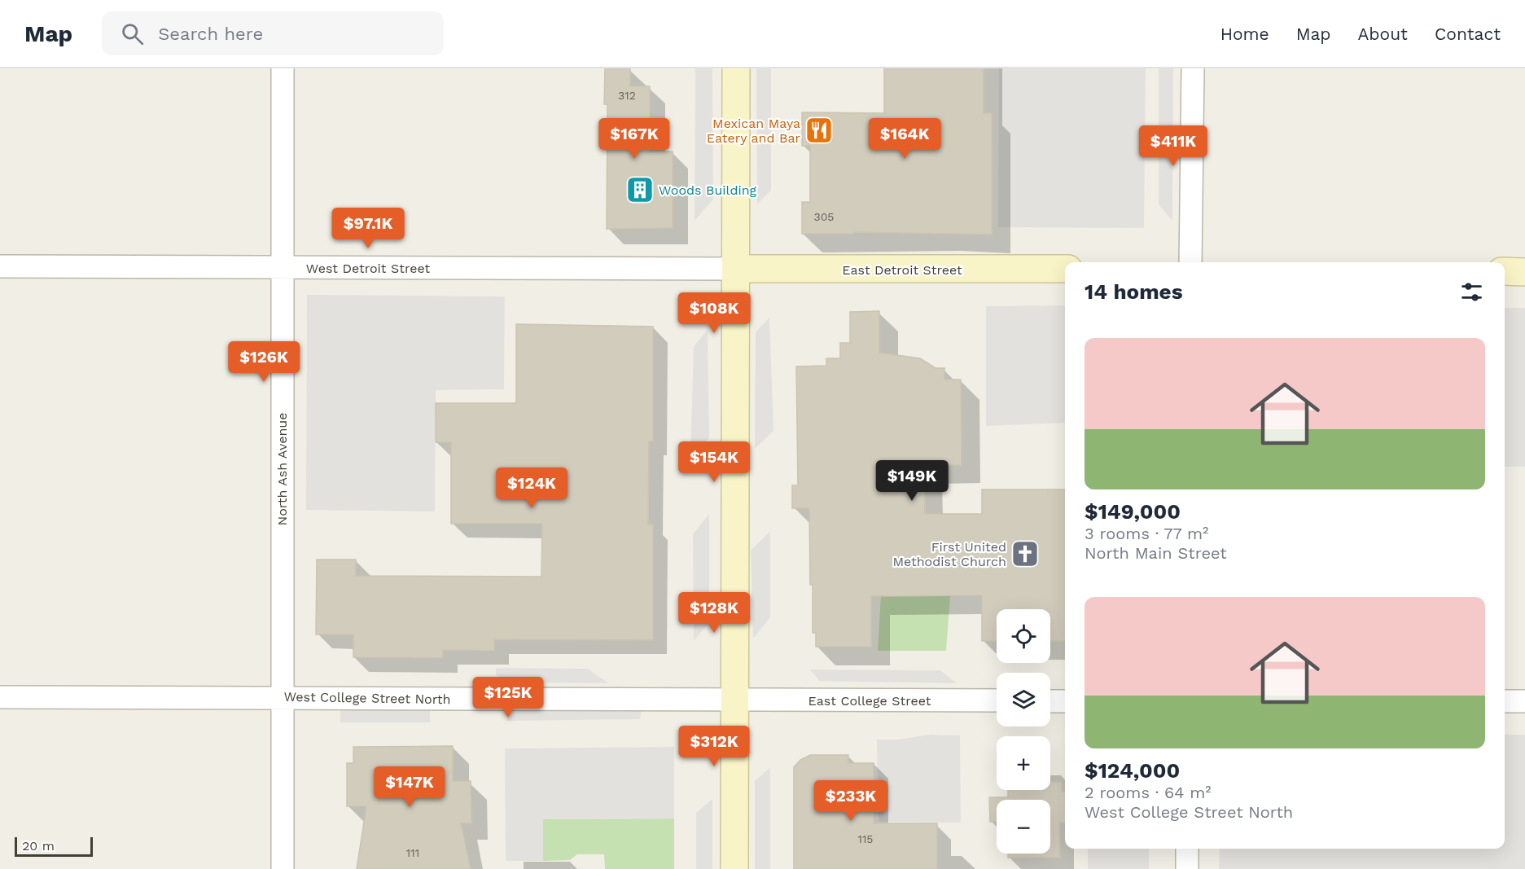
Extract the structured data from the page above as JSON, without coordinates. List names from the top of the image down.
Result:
{
  "streets": {
    "main road": ["East Detroit Street"],
    "street": [
      "West Detroit Street",
      "North Ash Avenue",
      "West College Street North",
      "East College Street"
    ]
  },
  "crossings": [
    ["West Detroit Street", "East Detroit Street"],
    ["West Detroit Street", "North Ash Avenue"],
    ["North Ash Avenue", "West College Street North"],
    ["West College Street North", "East College Street"]
  ],
  "places": {
    "restaurant": ["Mexican Maya Eatery and Bar"],
    "building": ["Woods Building"],
    "church": ["First United Methodist Church"]
  },
  "house_numbers": [
    "312",
    "305",
    "115",
    "111"
  ],
  "scale_bar": "20 m",
  "page": {
    "header": "Map",
    "search": "Search here",
    "nav": [
      "Home",
      "Map",
      "About",
      "Contact"
    ],
    "price": [
      "$167K",
      "$164K",
      "$411K",
      "$97.1K",
      "$108K",
      "$126K",
      "$154K",
      "$149K",
      "$124K",
      "$128K",
      "$125K",
      "$312K",
      "$147K",
      "$233K"
    ],
    "heading": "14 homes",
    "list": [
      {
        "name": "$149,000",
        "note": "3 rooms · 77 m² · North Main Street"
      },
      {
        "name": "$124,000",
        "note": "2 rooms · 64 m² · West College Street North"
      }
    ],
    "map_buttons": ["+", "−"],
    "scale": "20 m"
  }
}
